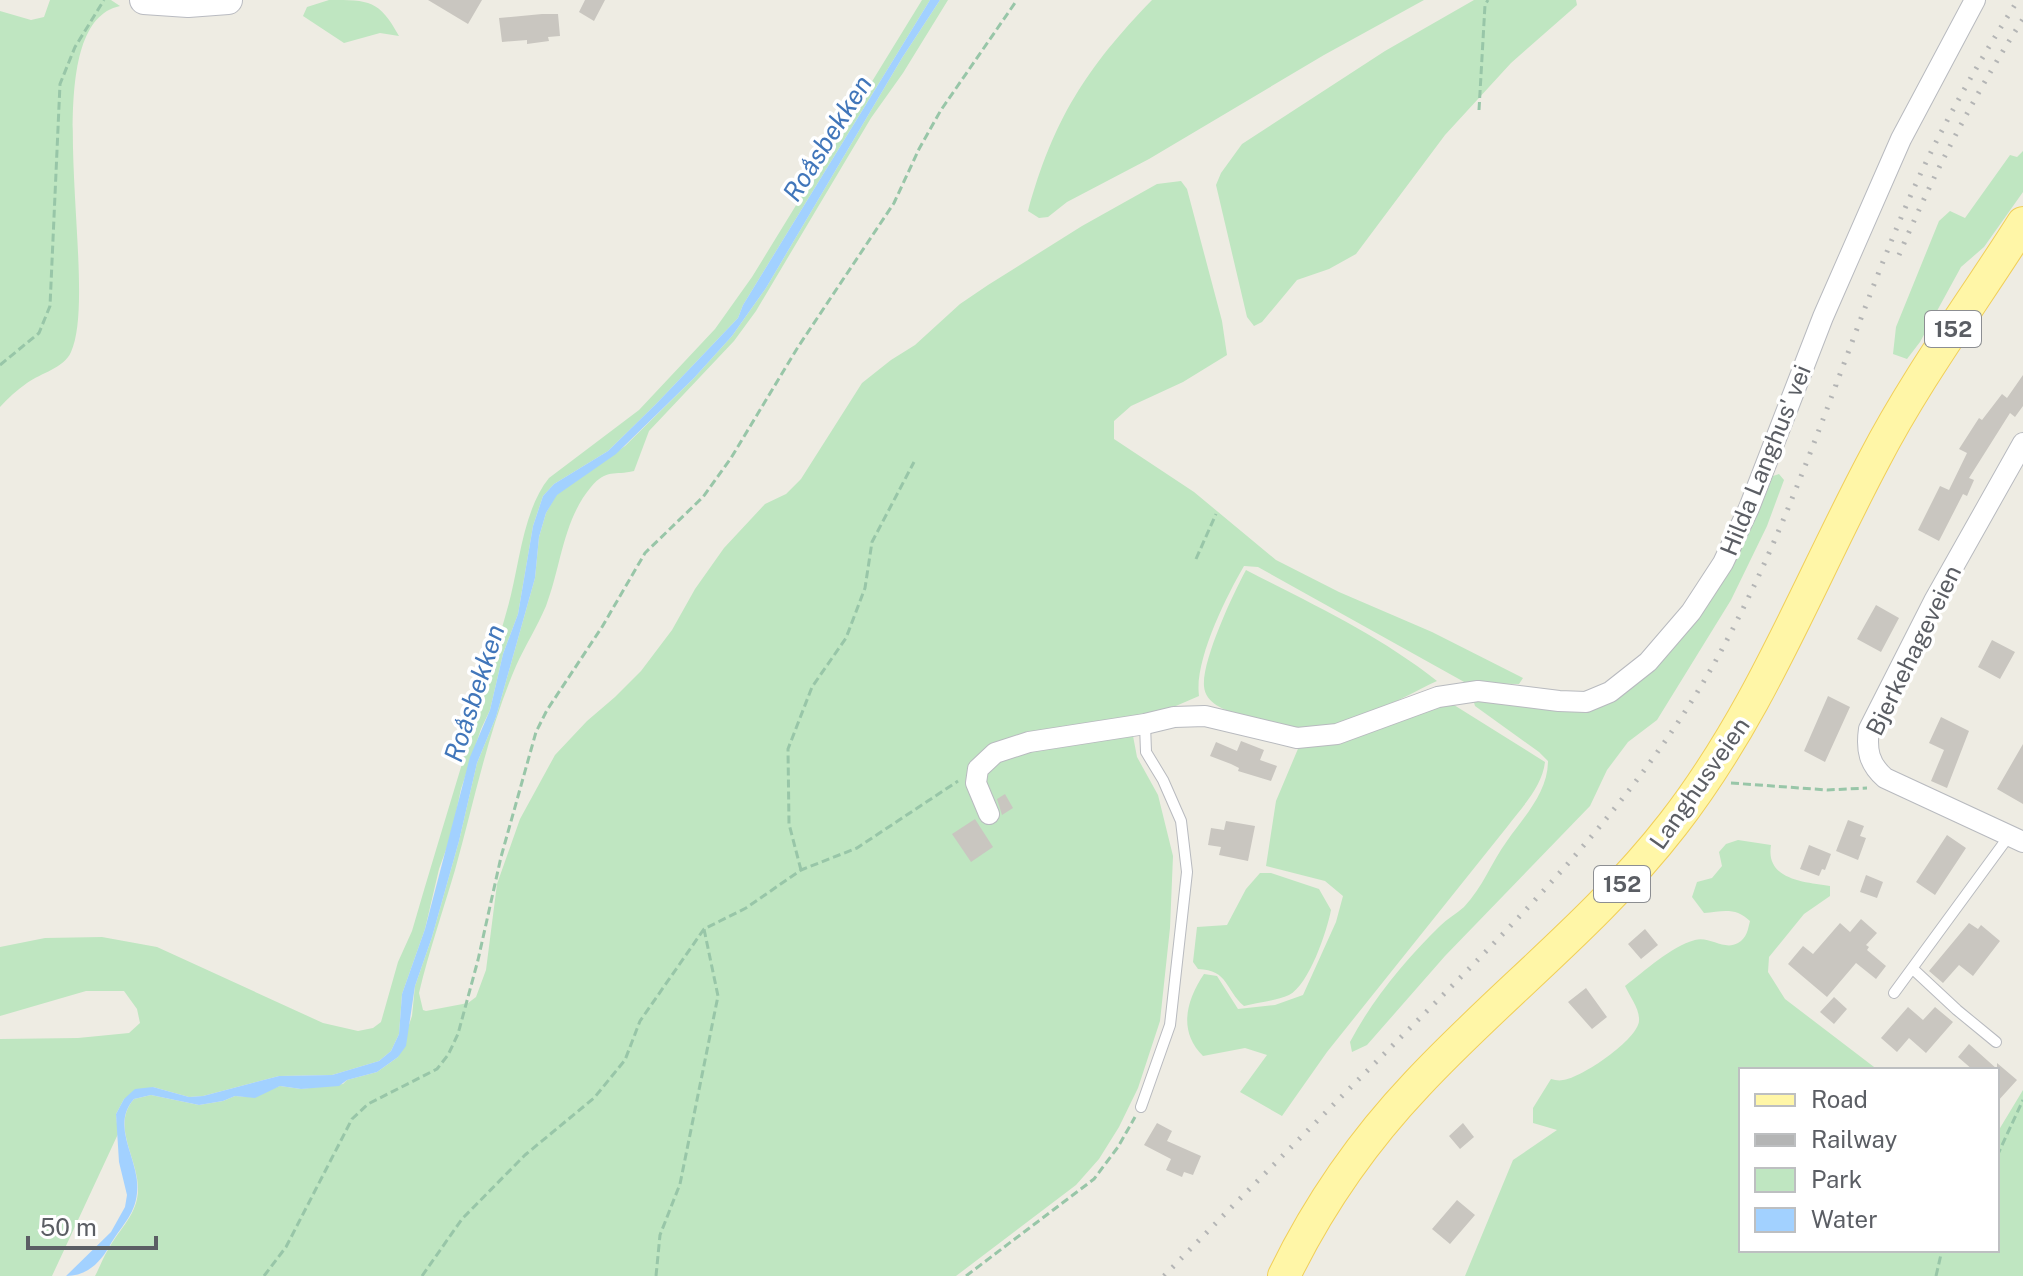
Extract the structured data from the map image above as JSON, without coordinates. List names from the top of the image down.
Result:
{
  "streets": {
    "main road": ["152", "Langhusveien"],
    "street": ["Hilda Langhus' vei", "Bjerkehageveien"]
  },
  "water": ["Roåsbekken"],
  "legend": [
    "Road",
    "Railway",
    "Park",
    "Water"
  ],
  "scale_bar": "50 m"
}
